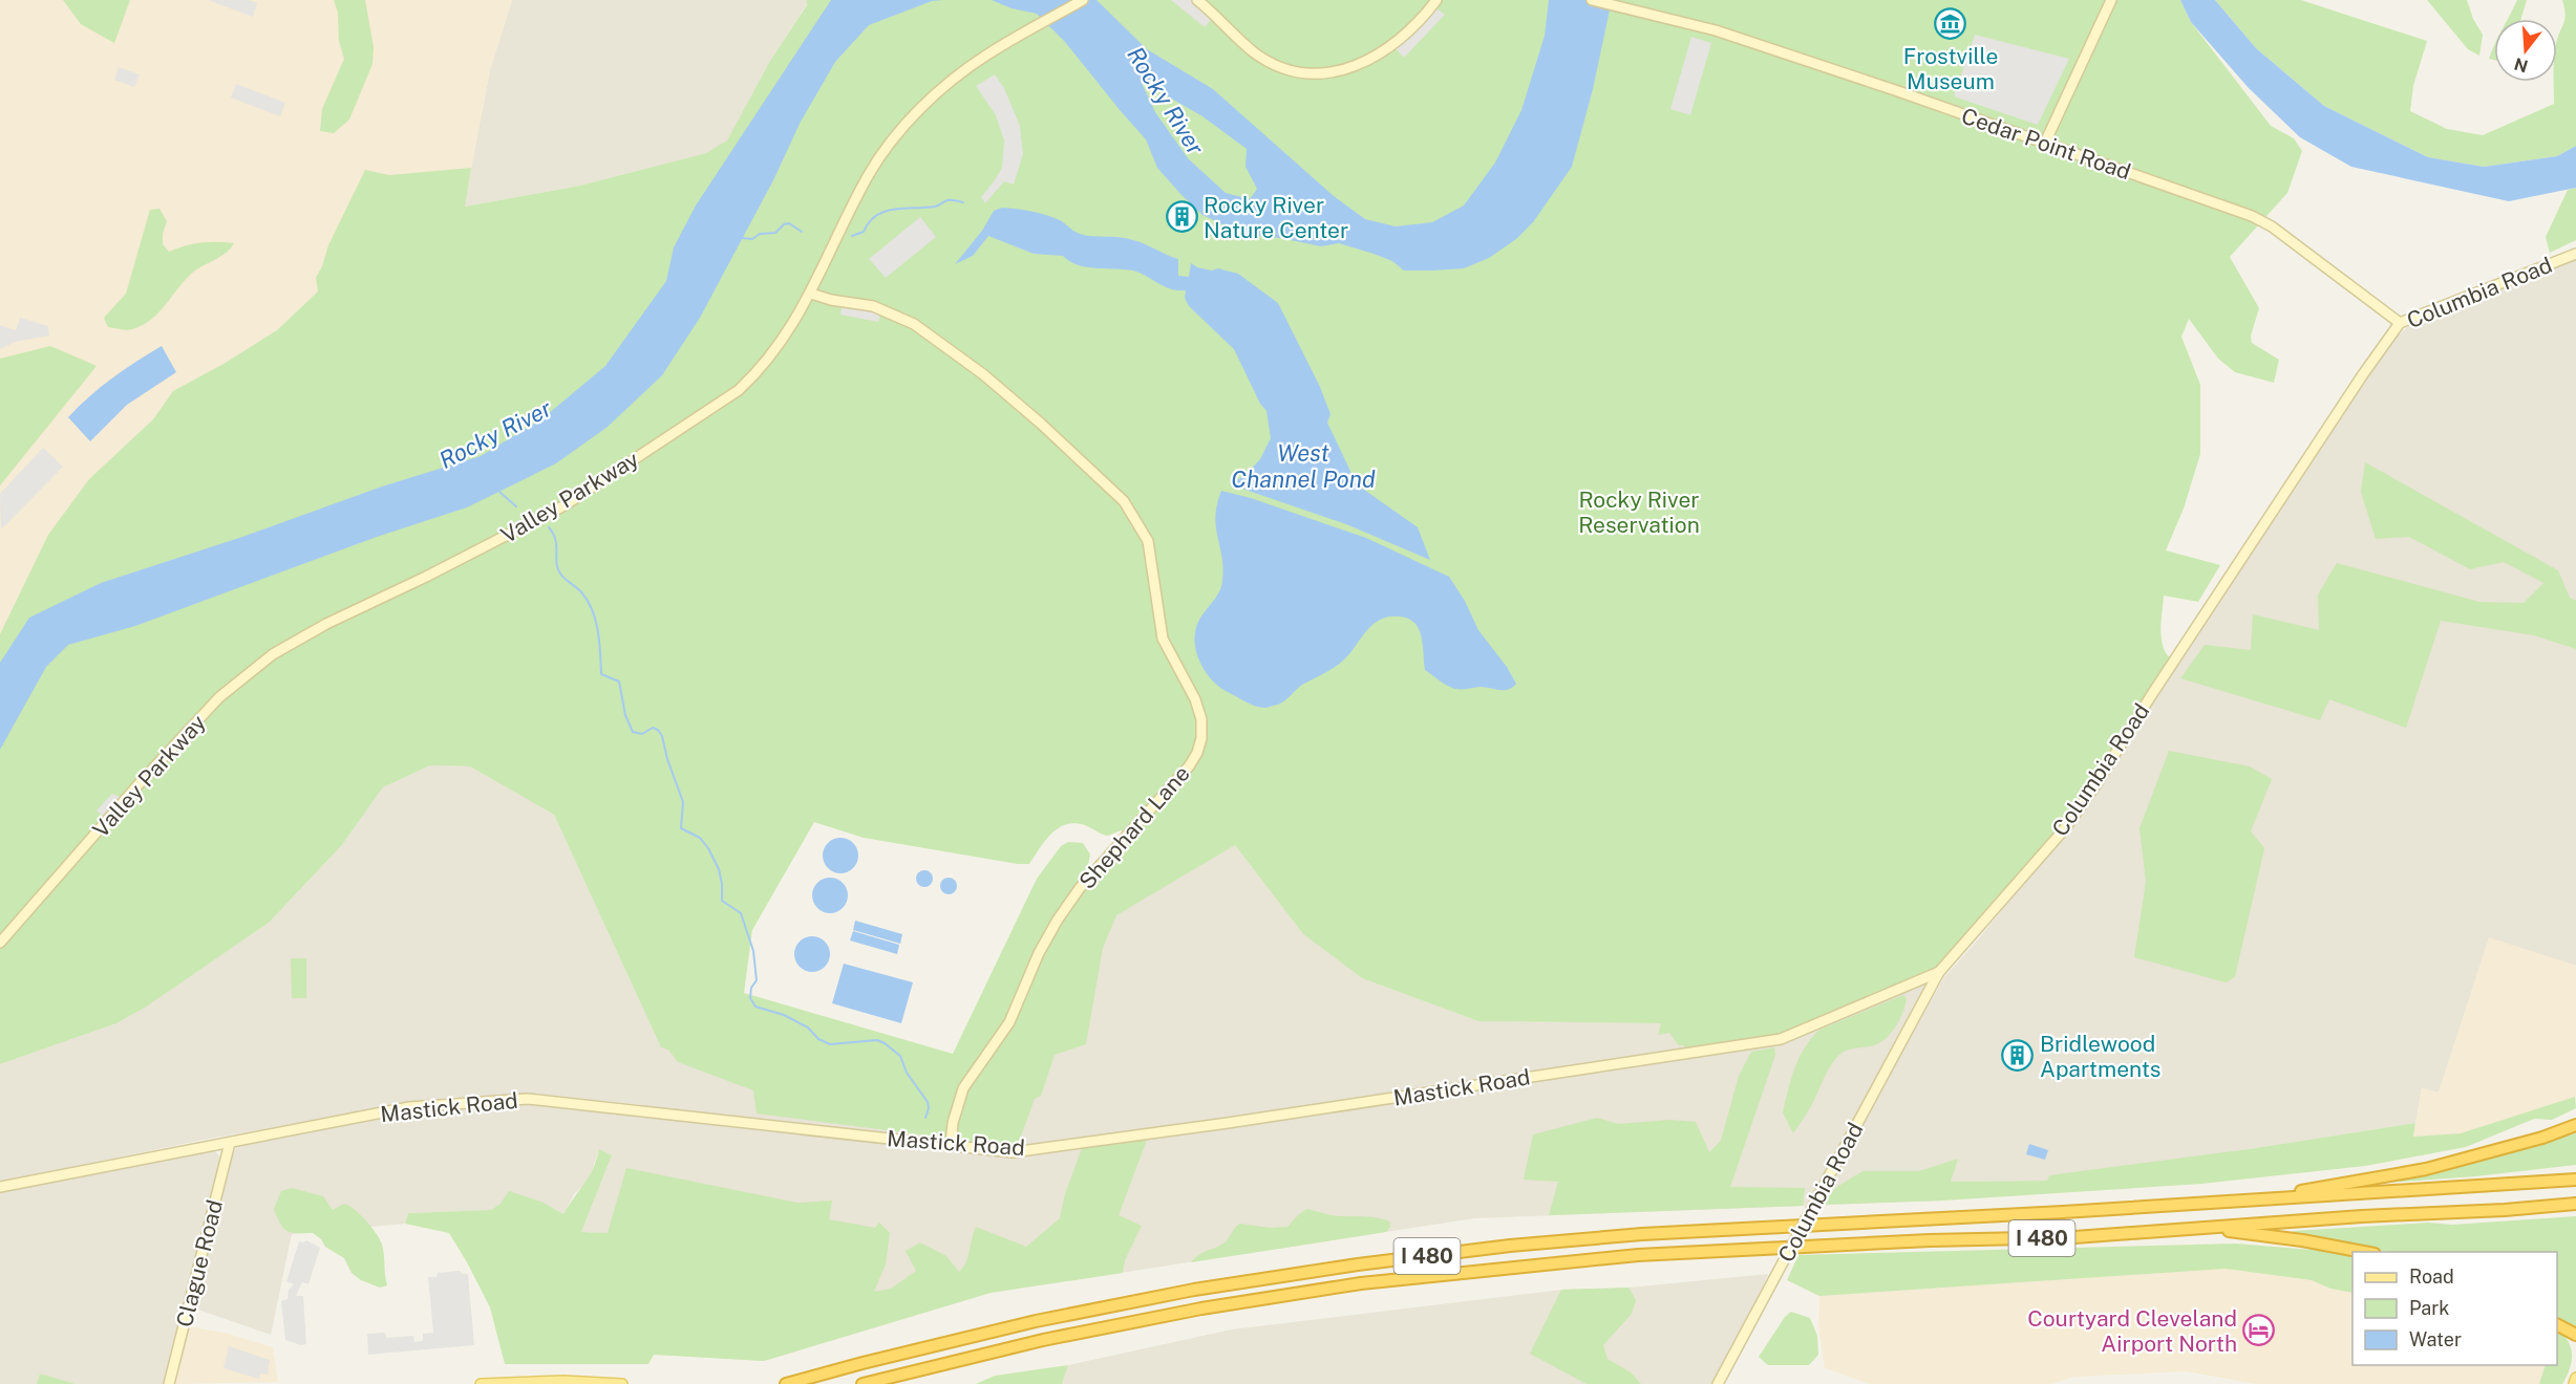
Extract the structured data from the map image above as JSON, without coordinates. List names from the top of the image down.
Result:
{
  "streets": {
    "highway": ["I 480"],
    "street": [
      "Cedar Point Road",
      "Columbia Road",
      "Valley Parkway",
      "Shephard Lane",
      "Mastick Road",
      "Clague Road"
    ]
  },
  "crossings": [
    ["Cedar Point Road", "Columbia Road"],
    ["Columbia Road", "Mastick Road"],
    ["Valley Parkway", "Shephard Lane"],
    ["Shephard Lane", "Mastick Road"],
    ["Mastick Road", "Clague Road"]
  ],
  "water": ["Rocky River", "West Channel Pond"],
  "parks": ["Rocky River Reservation"],
  "places": {
    "museum": ["Frostville Museum"],
    "building": ["Rocky River Nature Center", "Bridlewood Apartments"],
    "hotel": ["Courtyard Cleveland Airport North"]
  },
  "legend": ["Road", "Park", "Water"],
  "north": "bottom"
}
